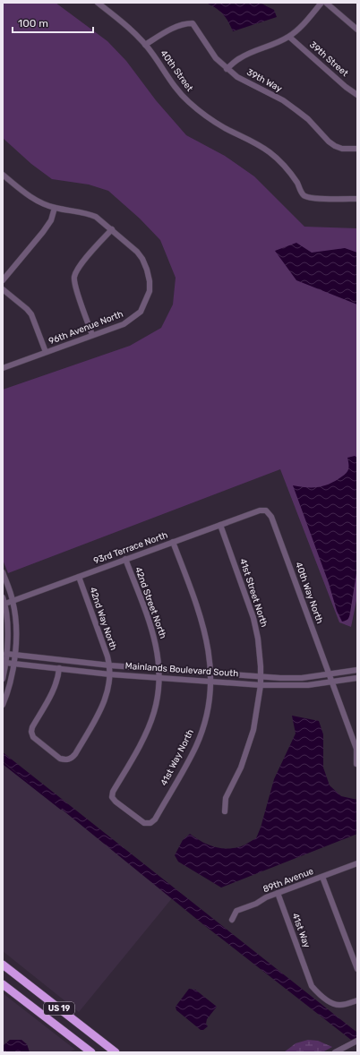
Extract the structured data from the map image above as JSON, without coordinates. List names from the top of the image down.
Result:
{
  "streets": {
    "highway": ["US 19"],
    "street": [
      "39th Street",
      "40th Street",
      "39th Way",
      "96th Avenue North",
      "93rd Terrace North",
      "41st Street North",
      "40th Way North",
      "42nd Street North",
      "42nd Way North",
      "Mainlands Boulevard South",
      "41st Way North",
      "89th Avenue",
      "41st Way"
    ]
  },
  "crossings": [
    ["40th Street", "39th Way"],
    ["93rd Terrace North", "41st Street North"],
    ["93rd Terrace North", "40th Way North"],
    ["93rd Terrace North", "42nd Street North"],
    ["93rd Terrace North", "42nd Way North"],
    ["93rd Terrace North", "41st Way North"],
    ["41st Street North", "Mainlands Boulevard South"],
    ["40th Way North", "Mainlands Boulevard South"],
    ["42nd Street North", "Mainlands Boulevard South"],
    ["42nd Street North", "41st Way North"],
    ["42nd Way North", "Mainlands Boulevard South"],
    ["Mainlands Boulevard South", "41st Way North"],
    ["89th Avenue", "41st Way"]
  ],
  "scale_bar": "100 m"
}
